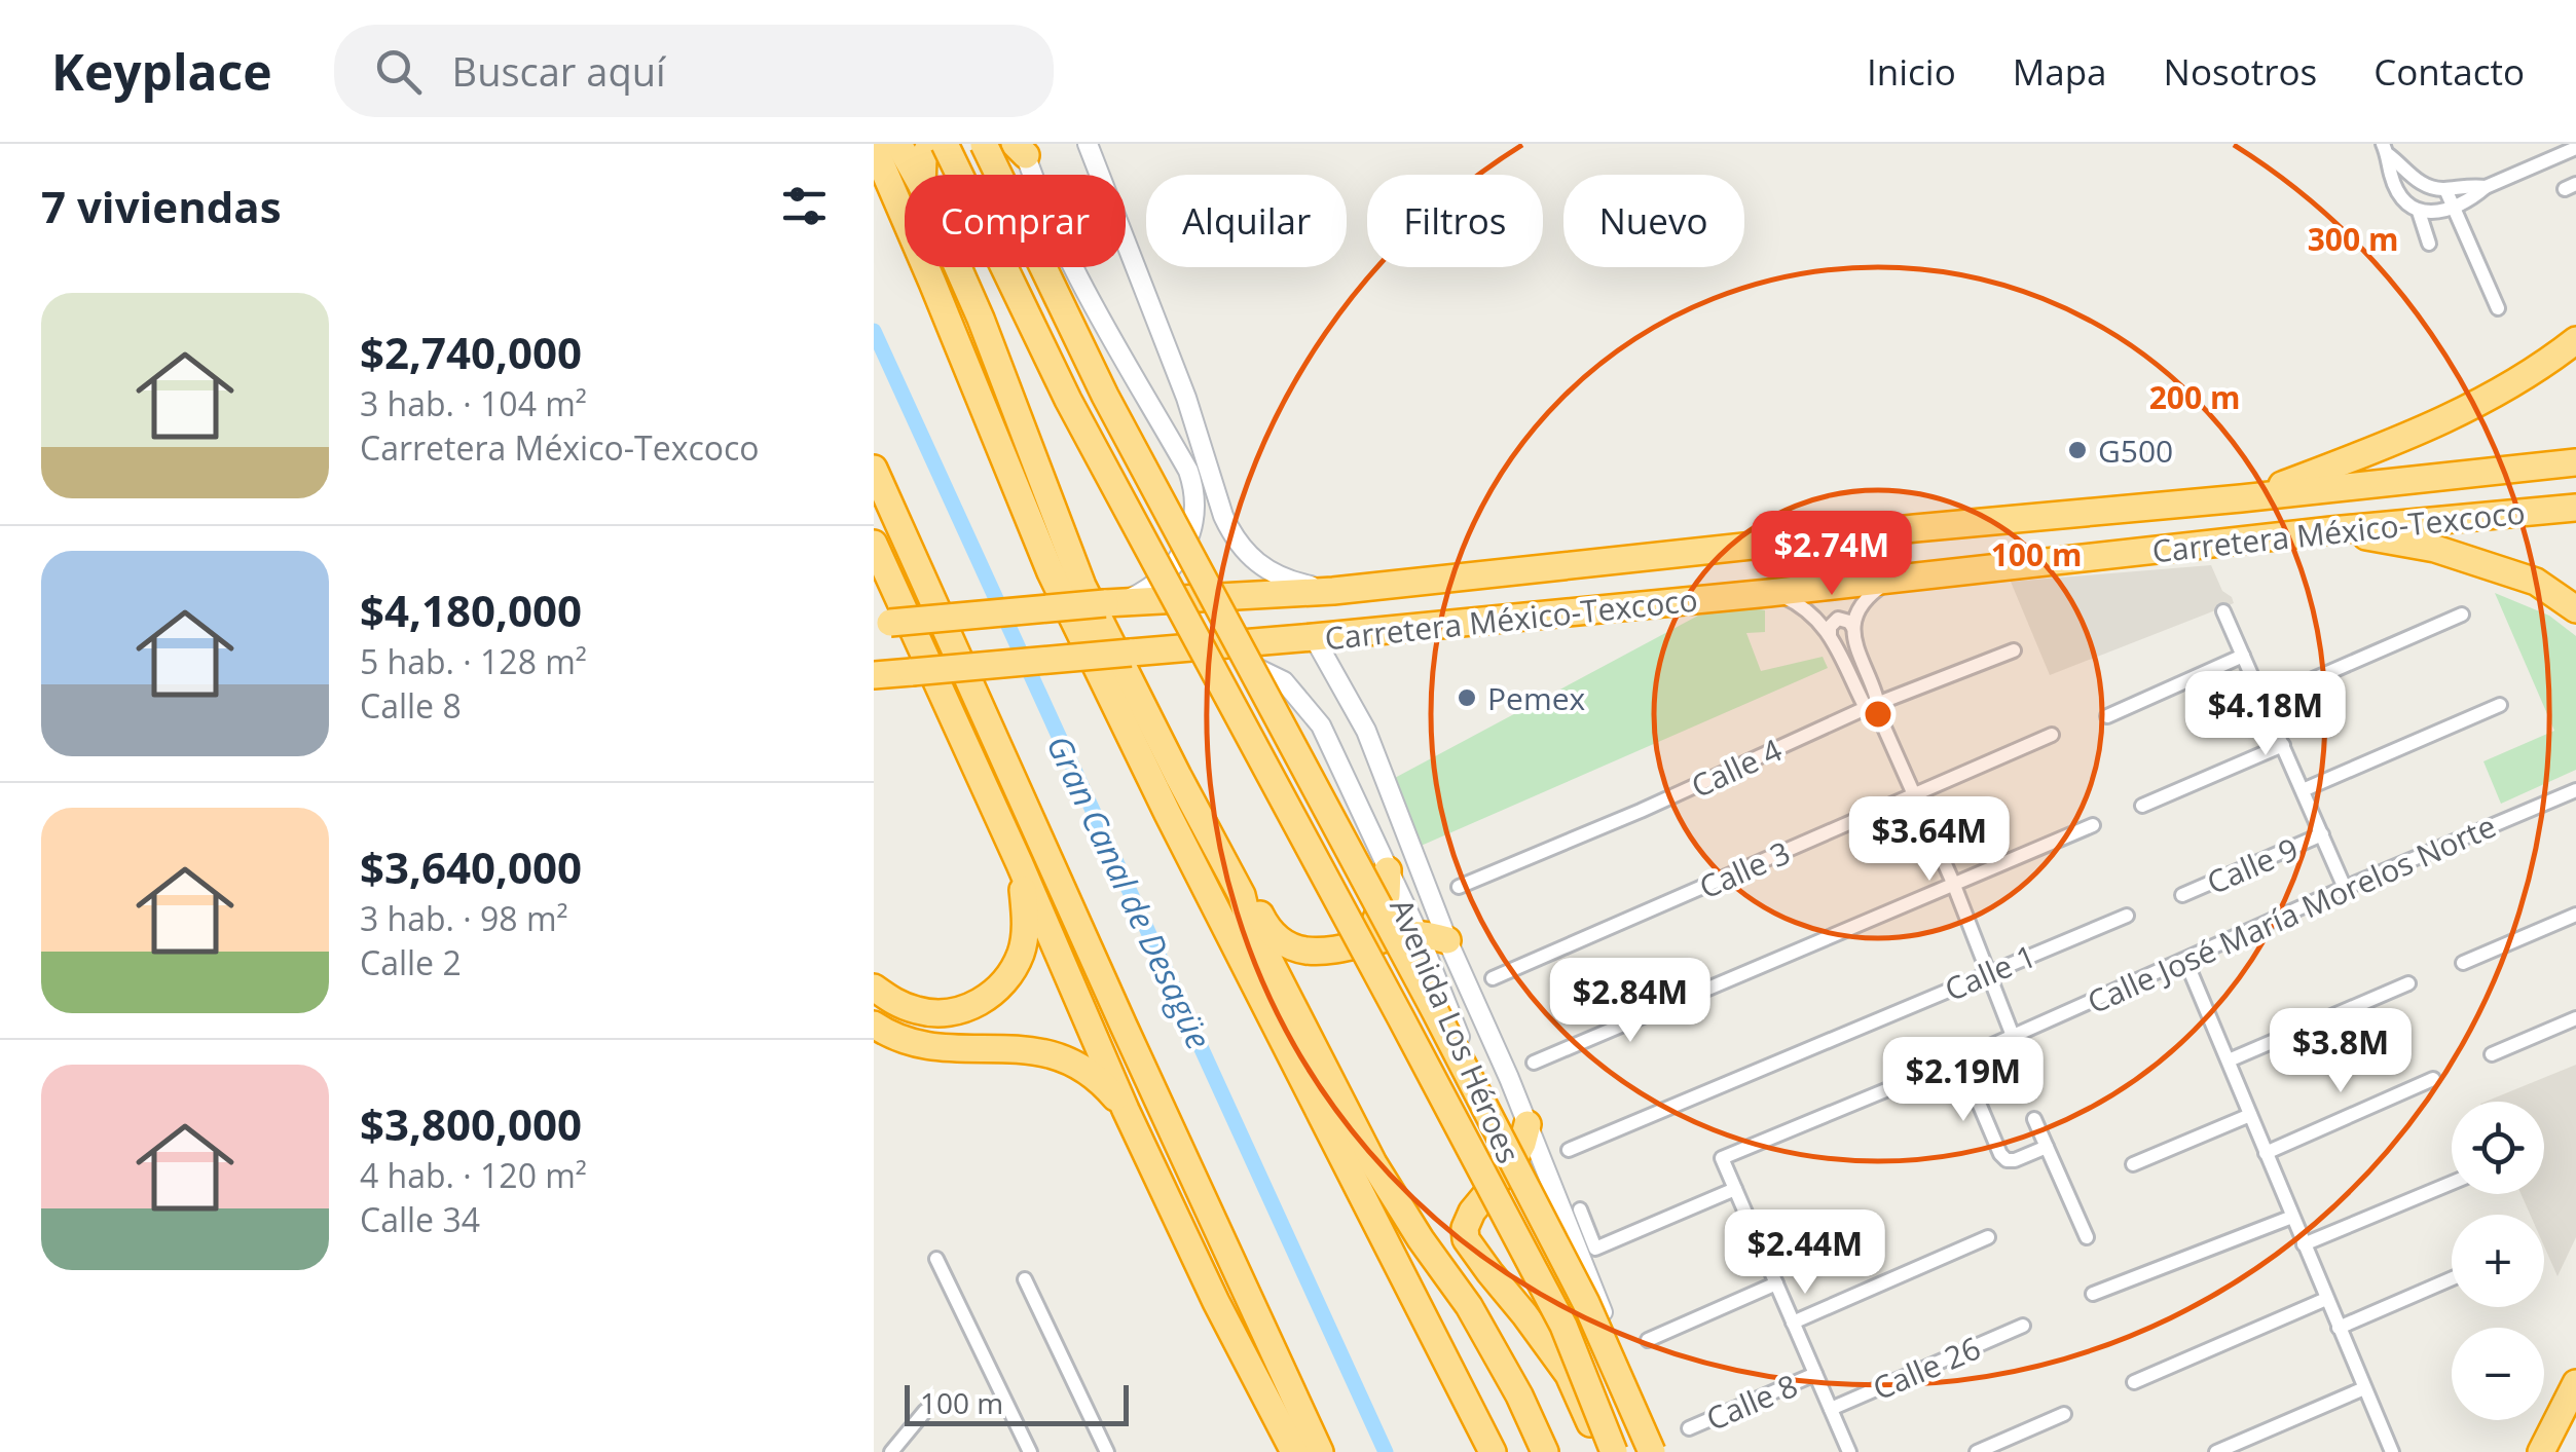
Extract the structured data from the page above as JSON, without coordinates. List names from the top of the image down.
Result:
{
  "streets": {
    "highway": ["Carretera México-Texcoco"],
    "main road": ["Avenida Los Héroes"],
    "street": [
      "Calle 4",
      "Calle 9",
      "Calle 3",
      "Calle José María Morelos Norte",
      "Calle 1",
      "Calle 26",
      "Calle 8"
    ]
  },
  "crossings": [
    ["Carretera México-Texcoco", "Avenida Los Héroes"]
  ],
  "water": ["Gran Canal de Desagüe"],
  "places": ["G500", "Pemex"],
  "scale_bar": "100 m",
  "page": {
    "header": "Keyplace",
    "search": "Buscar aquí",
    "nav": [
      "Inicio",
      "Mapa",
      "Nosotros",
      "Contacto"
    ],
    "heading": "7 viviendas",
    "chip": [
      "Comprar",
      "Alquilar",
      "Filtros",
      "Nuevo"
    ],
    "list": [
      {
        "name": "$2,740,000",
        "note": "3 hab. · 104 m² · Carretera México-Texcoco"
      },
      {
        "name": "$4,180,000",
        "note": "5 hab. · 128 m² · Calle 8"
      },
      {
        "name": "$3,640,000",
        "note": "3 hab. · 98 m² · Calle 2"
      },
      {
        "name": "$3,800,000",
        "note": "4 hab. · 120 m² · Calle 34"
      }
    ],
    "price": [
      "$2.74M",
      "$4.18M",
      "$3.64M",
      "$2.84M",
      "$3.8M",
      "$2.19M",
      "$2.44M"
    ],
    "map_buttons": ["+", "−"],
    "scale": "100 m"
  },
  "rings": ["300 m", "200 m", "100 m"]
}
